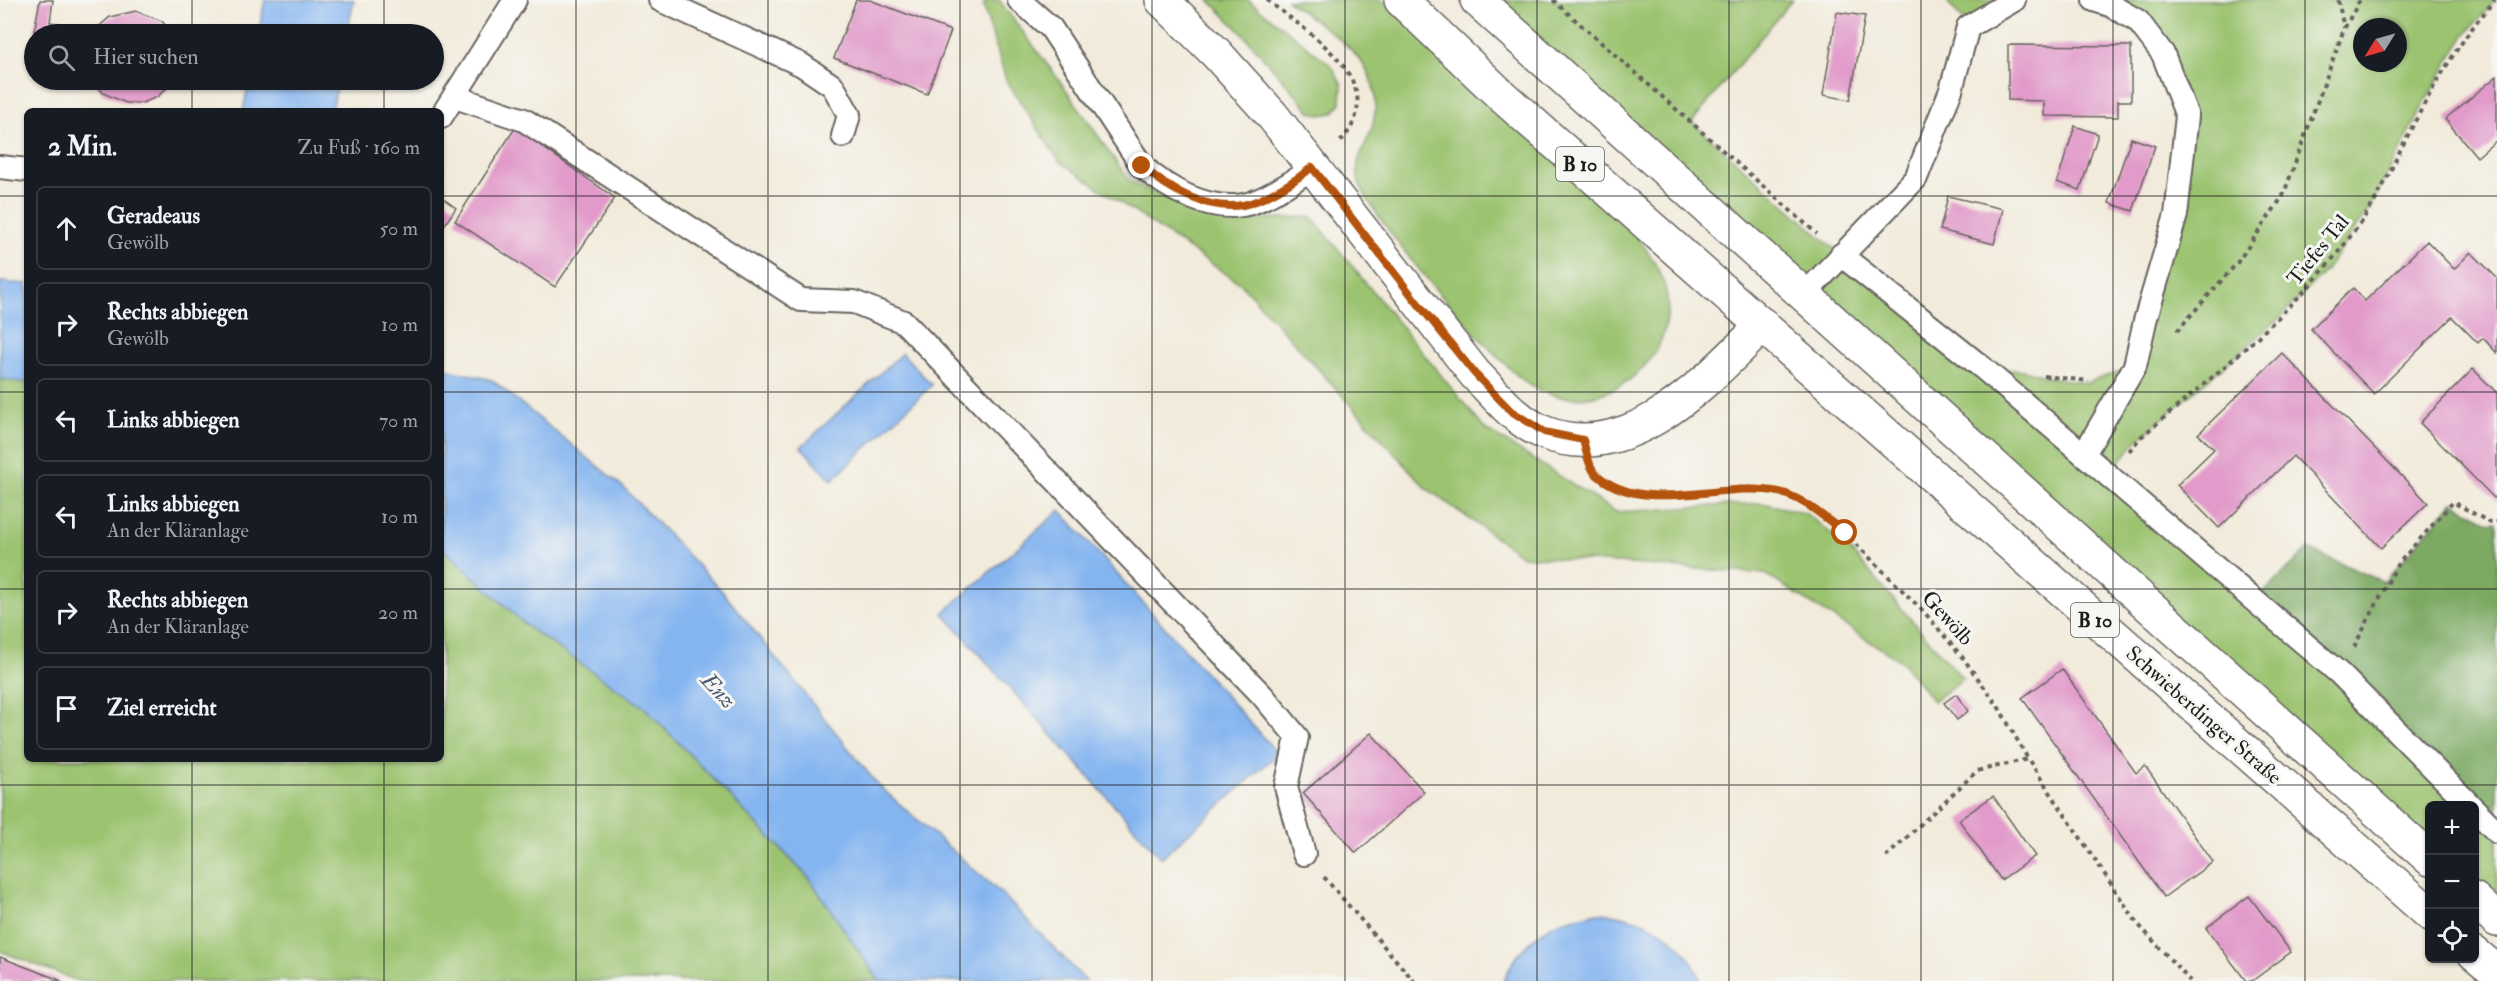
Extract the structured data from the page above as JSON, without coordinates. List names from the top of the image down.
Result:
{
  "streets": {
    "main road": ["B 10", "Schwieberdinger Straße"],
    "path": ["Tiefes Tal", "Gewölb"]
  },
  "crossings": [
    ["B 10", "Schwieberdinger Straße"]
  ],
  "water": ["Enz"],
  "north": "bottom left",
  "page": {
    "search": "Hier suchen",
    "heading": ["2 Min.", "Zu Fuß · 160 m"],
    "list": [
      ["Geradeaus", "Gewölb", "50 m"],
      ["Rechts abbiegen", "Gewölb", "10 m"],
      ["Links abbiegen", "70 m"],
      ["Links abbiegen", "An der Kläranlage", "10 m"],
      ["Rechts abbiegen", "An der Kläranlage", "20 m"],
      "Ziel erreicht"
    ],
    "map_buttons": ["+", "−"]
  }
}
